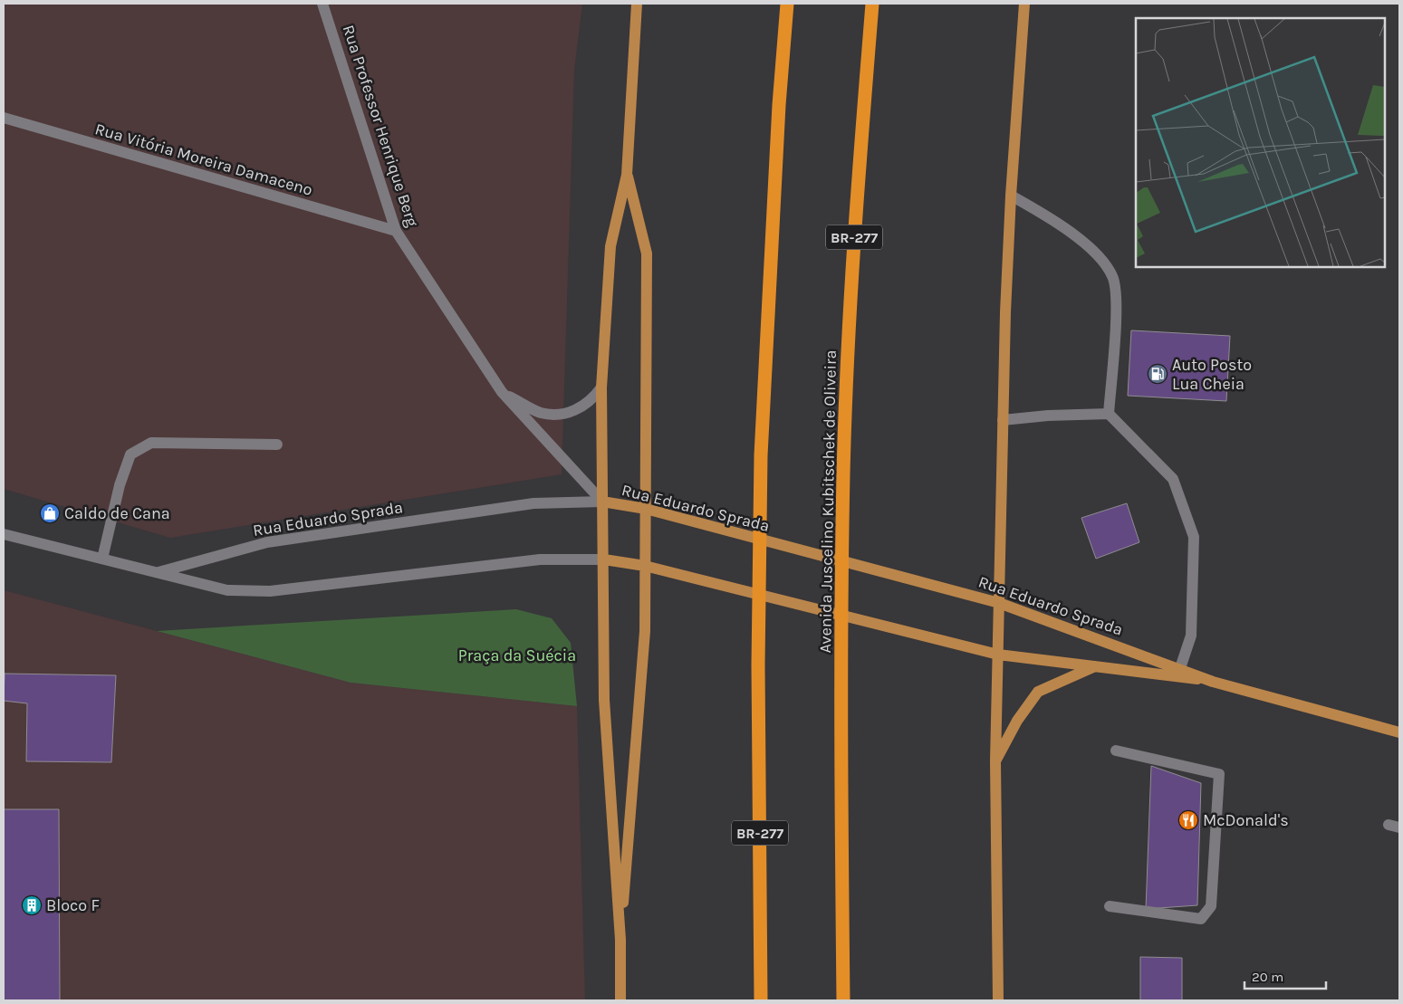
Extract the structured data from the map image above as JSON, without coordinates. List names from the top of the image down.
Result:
{
  "streets": {
    "highway": ["BR-277", "Avenida Juscelino Kubitschek de Oliveira"],
    "main road": ["Rua Eduardo Sprada"],
    "street": ["Rua Professor Henrique Berg", "Rua Vitória Moreira Damaceno"]
  },
  "crossings": [
    ["Rua Professor Henrique Berg", "Rua Vitória Moreira Damaceno"],
    ["Rua Professor Henrique Berg", "Rua Eduardo Sprada"]
  ],
  "parks": ["Praça da Suécia"],
  "places": {
    "fuel station": ["Auto Posto Lua Cheia"],
    "shop": ["Caldo de Cana"],
    "restaurant": ["McDonald's"],
    "building": ["Bloco F"]
  },
  "scale_bar": "20 m"
}
